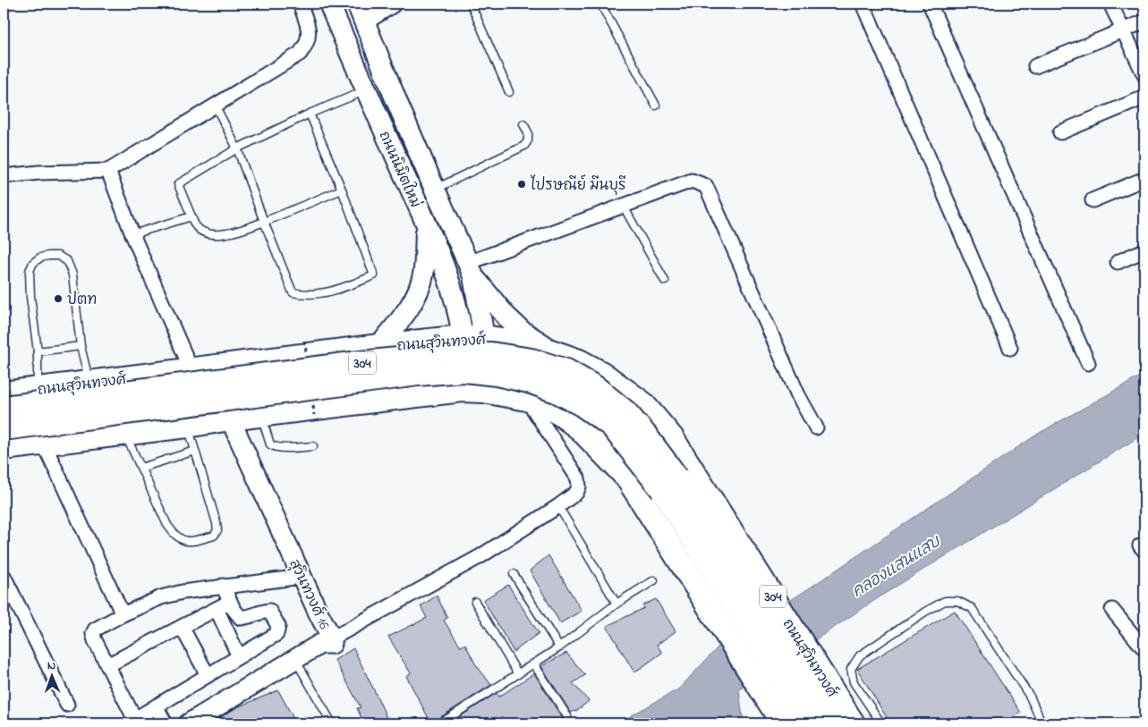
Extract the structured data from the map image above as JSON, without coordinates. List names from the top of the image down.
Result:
{
  "streets": {
    "highway": ["ถนนสุวินทวงศ์", "304"],
    "main road": ["ถนนนิมิตใหม่"],
    "street": ["สุวินทวงศ์ 16"]
  },
  "crossings": [
    ["ถนนนิมิตใหม่", "ถนนสุวินทวงศ์"]
  ],
  "water": ["คลองแสนแสบ"],
  "places": ["ไปรษณีย์ มีนบุรี", "ปตท"],
  "north": "top"
}
